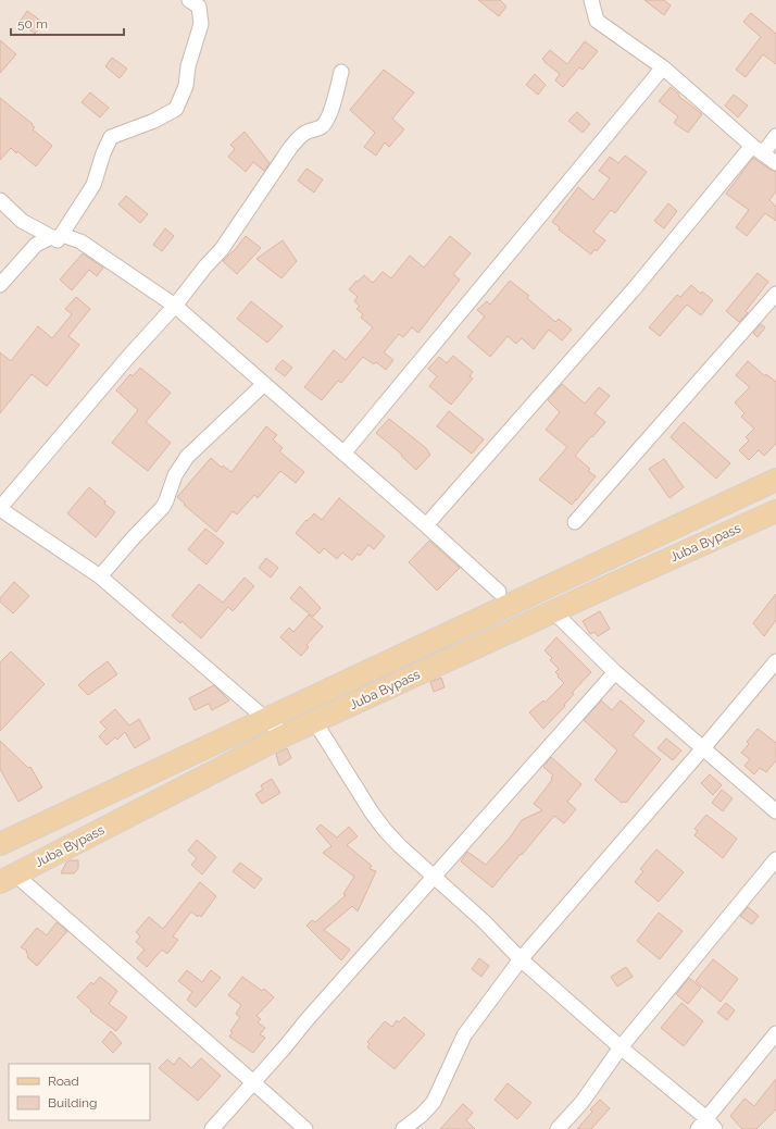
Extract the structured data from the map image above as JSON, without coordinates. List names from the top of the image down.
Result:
{
  "streets": {
    "main road": ["Juba Bypass"]
  },
  "legend": ["Road", "Building"],
  "scale_bar": "50 m"
}
